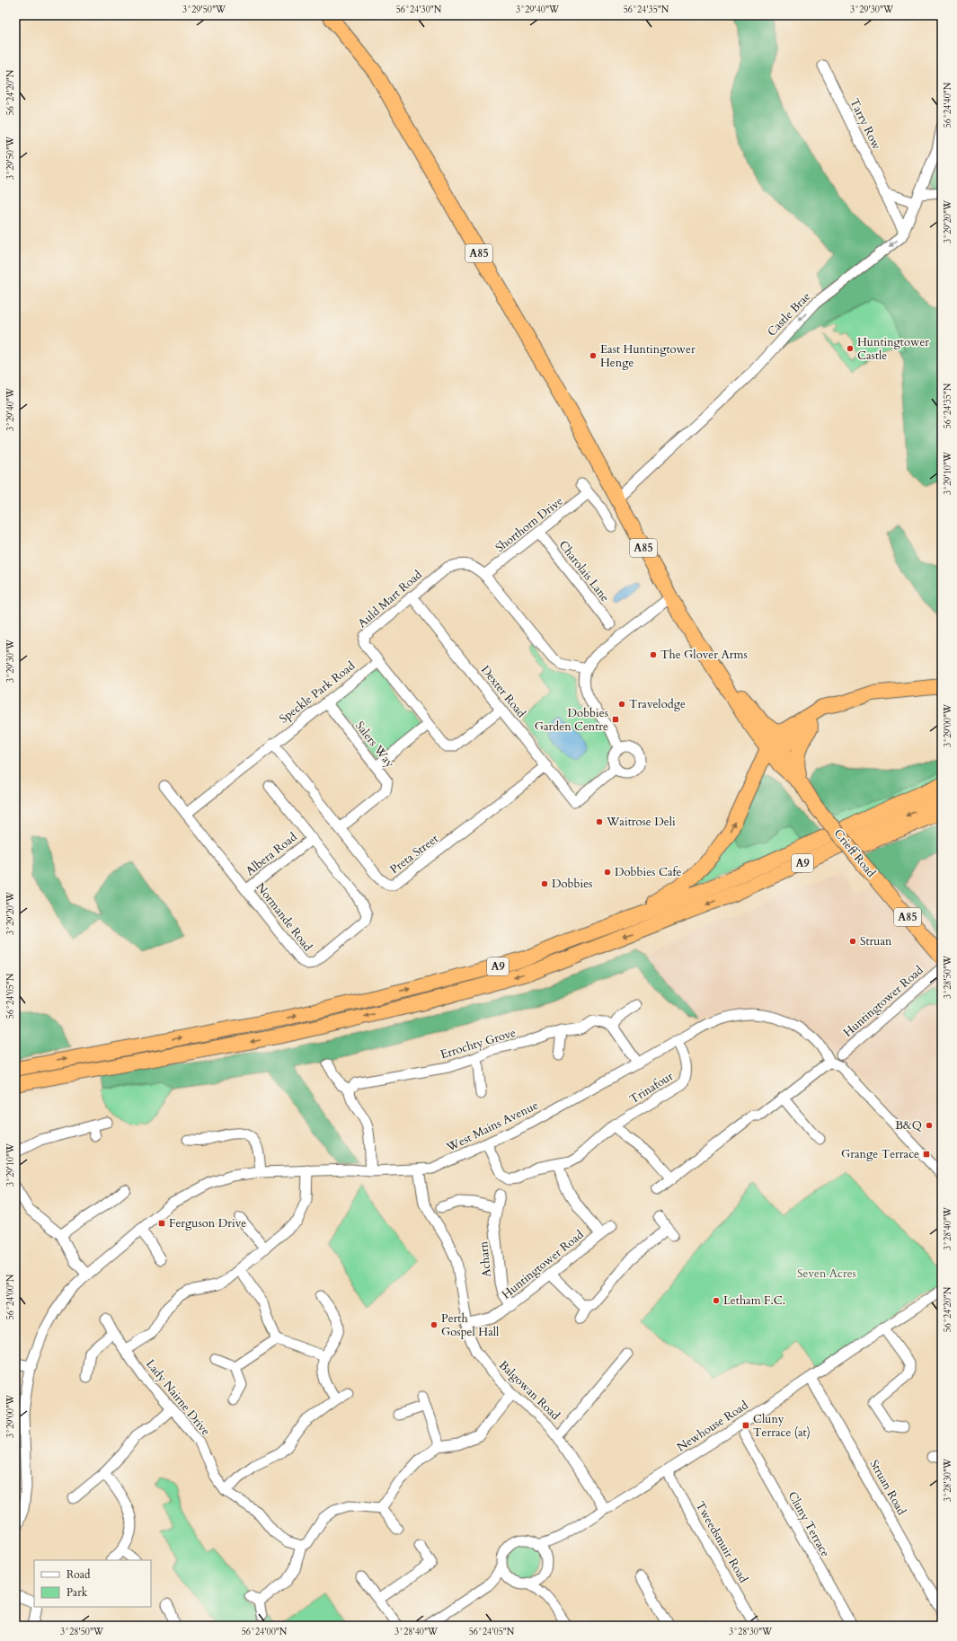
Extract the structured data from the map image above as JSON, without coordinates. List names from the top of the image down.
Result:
{
  "streets": {
    "highway": ["A85", "Crieff Road", "A9"],
    "street": [
      "Tarry Row",
      "Castle Brae",
      "Shorthorn Drive",
      "Charolais Lane",
      "Auld Mart Road",
      "Dexter Road",
      "Speckle Park Road",
      "Salers Way",
      "Albera Road",
      "Preta Street",
      "Normande Road",
      "Huntingtower Road",
      "Errochty Grove",
      "Trinafour",
      "West Mains Avenue",
      "Acharn",
      "Balgowan Road",
      "Lady Nairne Drive",
      "Newhouse Road",
      "Struan Road",
      "Cluny Terrace",
      "Tweedsmuir Road"
    ]
  },
  "crossings": [
    ["Tarry Row", "Castle Brae"],
    ["A85", "Castle Brae"],
    ["A85", "Crieff Road"],
    ["A85", "A9"],
    ["Shorthorn Drive", "Charolais Lane"],
    ["Shorthorn Drive", "Auld Mart Road"],
    ["Auld Mart Road", "Dexter Road"],
    ["Auld Mart Road", "Speckle Park Road"],
    ["Dexter Road", "Preta Street"],
    ["Speckle Park Road", "Salers Way"],
    ["Speckle Park Road", "Preta Street"],
    ["Speckle Park Road", "Normande Road"],
    ["Salers Way", "Preta Street"],
    ["Crieff Road", "A9"],
    ["Albera Road", "Normande Road"],
    ["Huntingtower Road", "Acharn"],
    ["Huntingtower Road", "Balgowan Road"],
    ["Trinafour", "West Mains Avenue"],
    ["West Mains Avenue", "Balgowan Road"],
    ["Balgowan Road", "Newhouse Road"],
    ["Newhouse Road", "Struan Road"],
    ["Newhouse Road", "Tweedsmuir Road"]
  ],
  "one_way": ["Castle Brae"],
  "parks": ["Seven Acres"],
  "places": {
    "other": [
      "Huntingtower Castle",
      "East Huntingtower Henge",
      "The Glover Arms",
      "Travelodge",
      "Waitrose Deli",
      "Dobbies Cafe",
      "Dobbies",
      "Struan",
      "B&Q",
      "Letham F.C.",
      "Perth Gospel Hall"
    ],
    "transit": [
      "Dobbies Garden Centre",
      "Grange Terrace",
      "Ferguson Drive",
      "Cluny Terrace (at)"
    ]
  },
  "legend": ["Road", "Park"],
  "coordinates": [
    "3°29'50\"W",
    "56°24'30\"N",
    "3°29'40\"W",
    "56°24'35\"N",
    "3°29'30\"W",
    "56°24'20\"N",
    "56°24'40\"N",
    "3°29'20\"W",
    "3°29'10\"W",
    "3°29'00\"W",
    "3°28'50\"W",
    "56°24'05\"N",
    "3°28'40\"W",
    "56°24'00\"N",
    "3°28'30\"W"
  ]
}
